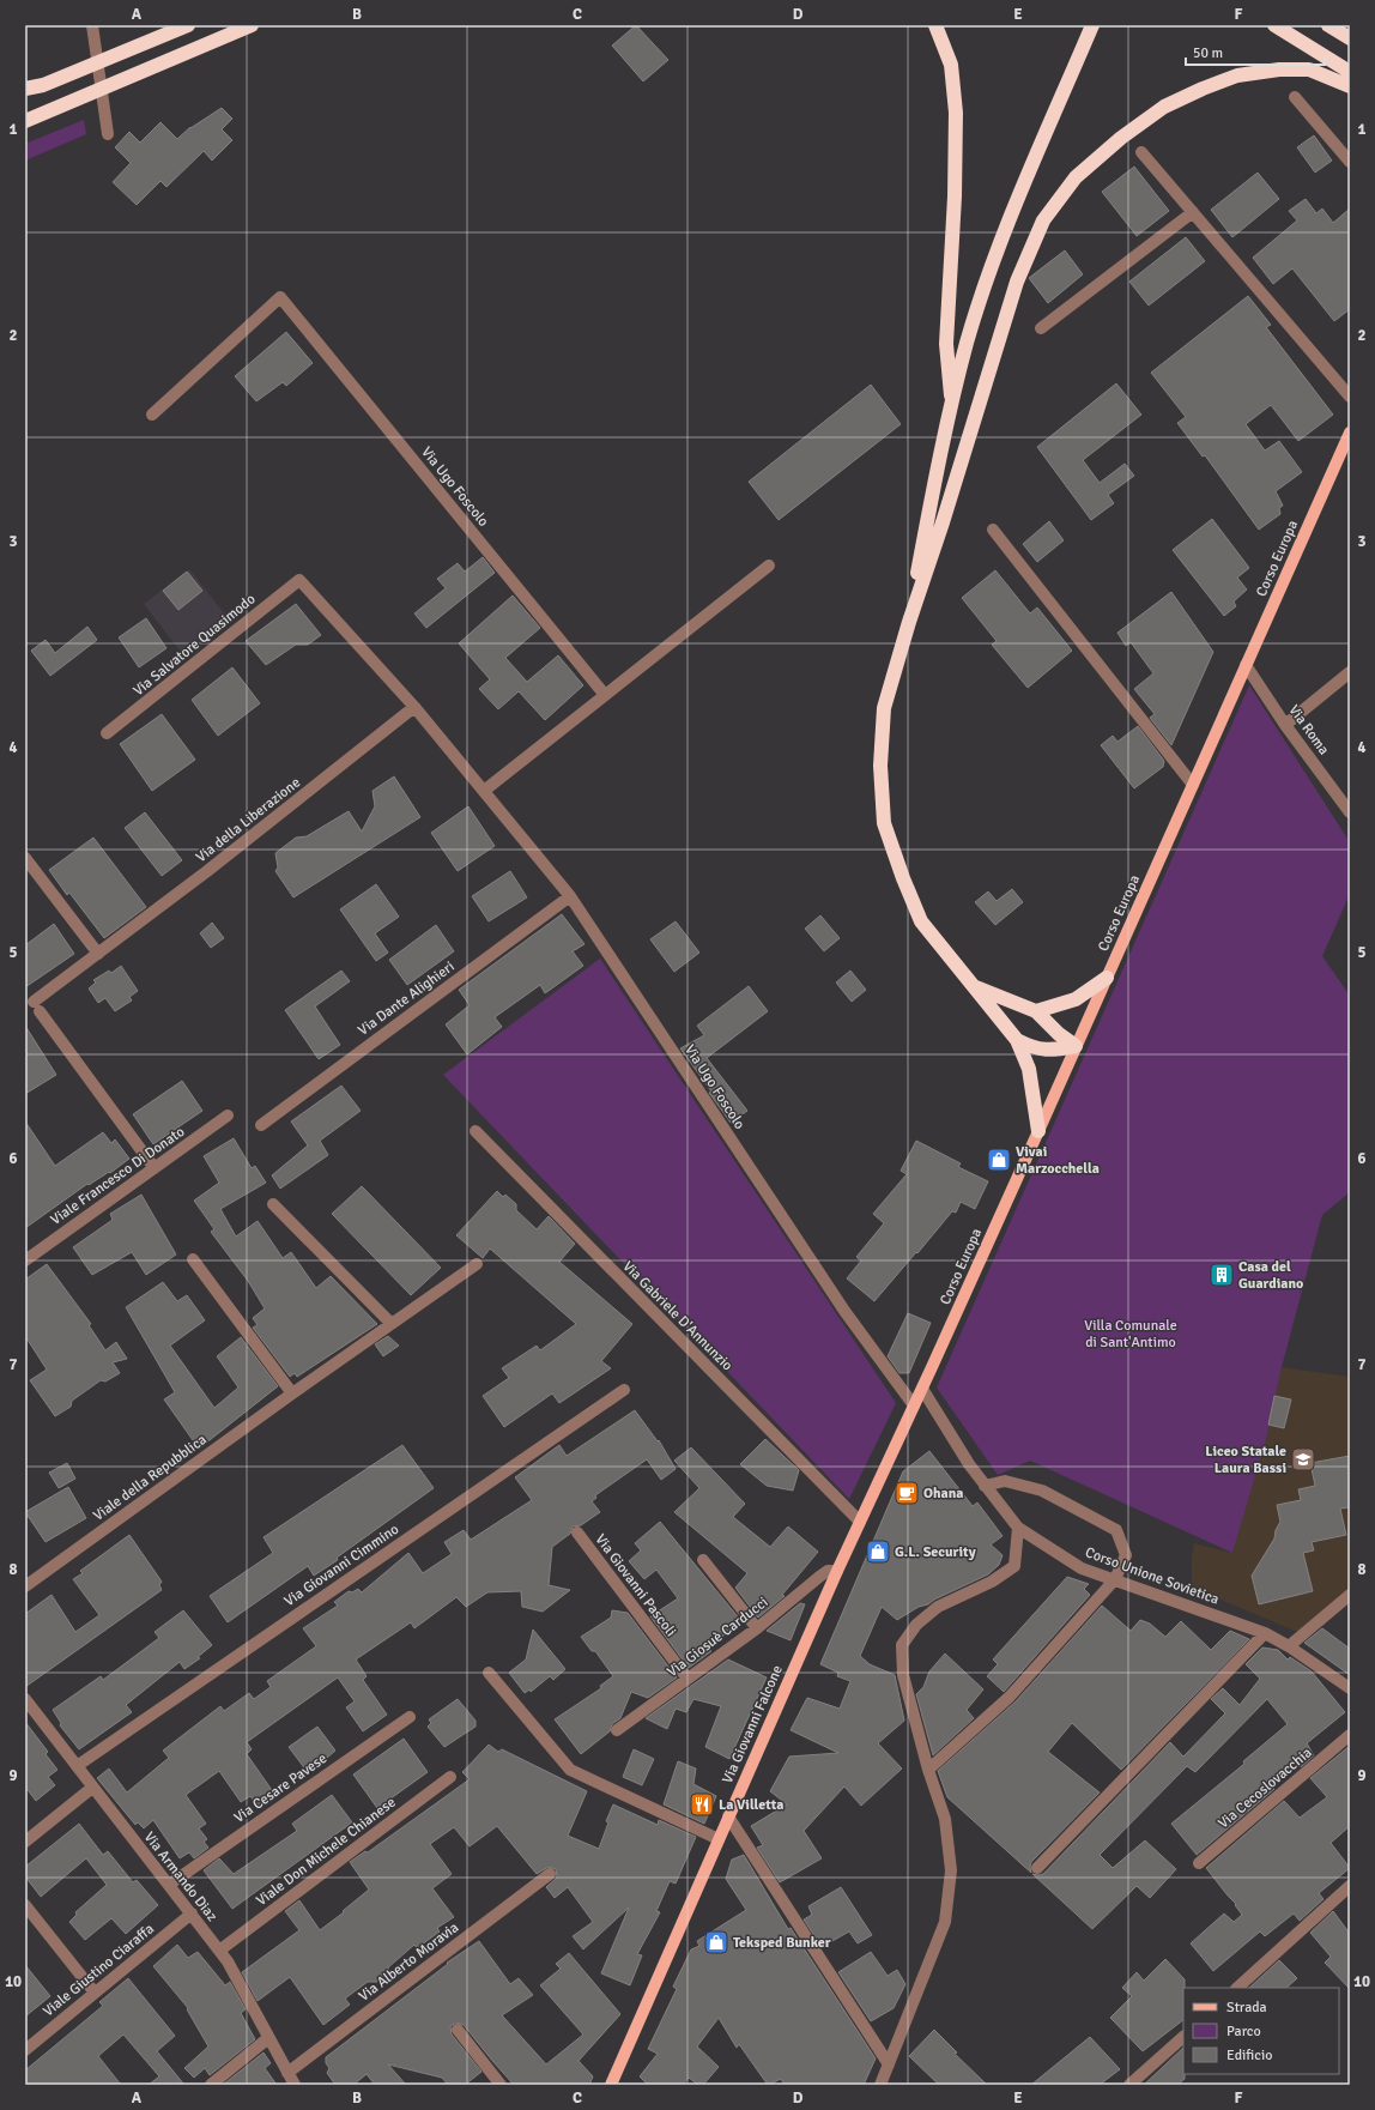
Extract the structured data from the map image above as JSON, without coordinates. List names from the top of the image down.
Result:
{
  "streets": {
    "main road": ["Corso Europa", "Via Giovanni Falcone"],
    "street": [
      "Via Ugo Foscolo",
      "Via Salvatore Quasimodo",
      "Via Roma",
      "Via della Liberazione",
      "Via Dante Alighieri",
      "Viale Francesco Di Donato",
      "Via Gabriele D'Annunzio",
      "Viale della Repubblica",
      "Via Giovanni Cimmino",
      "Corso Unione Sovietica",
      "Via Giovanni Pascoli",
      "Via Giosuè Carducci",
      "Via Cesare Pavese",
      "Via Cecoslovacchia",
      "Viale Don Michele Chianese",
      "Via Armando Diaz",
      "Via Alberto Moravia",
      "Viale Giustino Ciaraffa"
    ]
  },
  "crossings": [
    ["Via Ugo Foscolo", "Corso Europa"],
    ["Via Ugo Foscolo", "Via Salvatore Quasimodo"],
    ["Via Ugo Foscolo", "Via della Liberazione"],
    ["Via Ugo Foscolo", "Via Dante Alighieri"],
    ["Via Ugo Foscolo", "Via Giovanni Falcone"],
    ["Corso Europa", "Via Roma"],
    ["Corso Europa", "Corso Unione Sovietica"],
    ["Corso Europa", "Via Giovanni Falcone"],
    ["Via della Liberazione", "Viale Francesco Di Donato"],
    ["Via Gabriele D'Annunzio", "Via Giovanni Falcone"],
    ["Via Giovanni Cimmino", "Via Armando Diaz"],
    ["Via Giovanni Pascoli", "Via Giosuè Carducci"],
    ["Via Giosuè Carducci", "Via Giovanni Falcone"],
    ["Via Cesare Pavese", "Via Armando Diaz"],
    ["Viale Don Michele Chianese", "Via Armando Diaz"],
    ["Via Armando Diaz", "Via Alberto Moravia"],
    ["Via Armando Diaz", "Viale Giustino Ciaraffa"]
  ],
  "parks": ["Villa Comunale di Sant'Antimo"],
  "places": {
    "shop": ["Vivai Marzocchella", "G.L. Security", "Teksped Bunker"],
    "building": ["Casa del Guardiano"],
    "school or university": ["Liceo Statale Laura Bassi"],
    "cafe": ["Ohana"],
    "restaurant": ["La Villetta"]
  },
  "legend": ["Strada", "Parco", "Edificio"],
  "scale_bar": "50 m",
  "grid": {
    "columns": [
      "A",
      "B",
      "C",
      "D",
      "E",
      "F"
    ],
    "rows": [
      "1",
      "2",
      "3",
      "4",
      "5",
      "6",
      "7",
      "8",
      "9",
      "10"
    ]
  }
}
